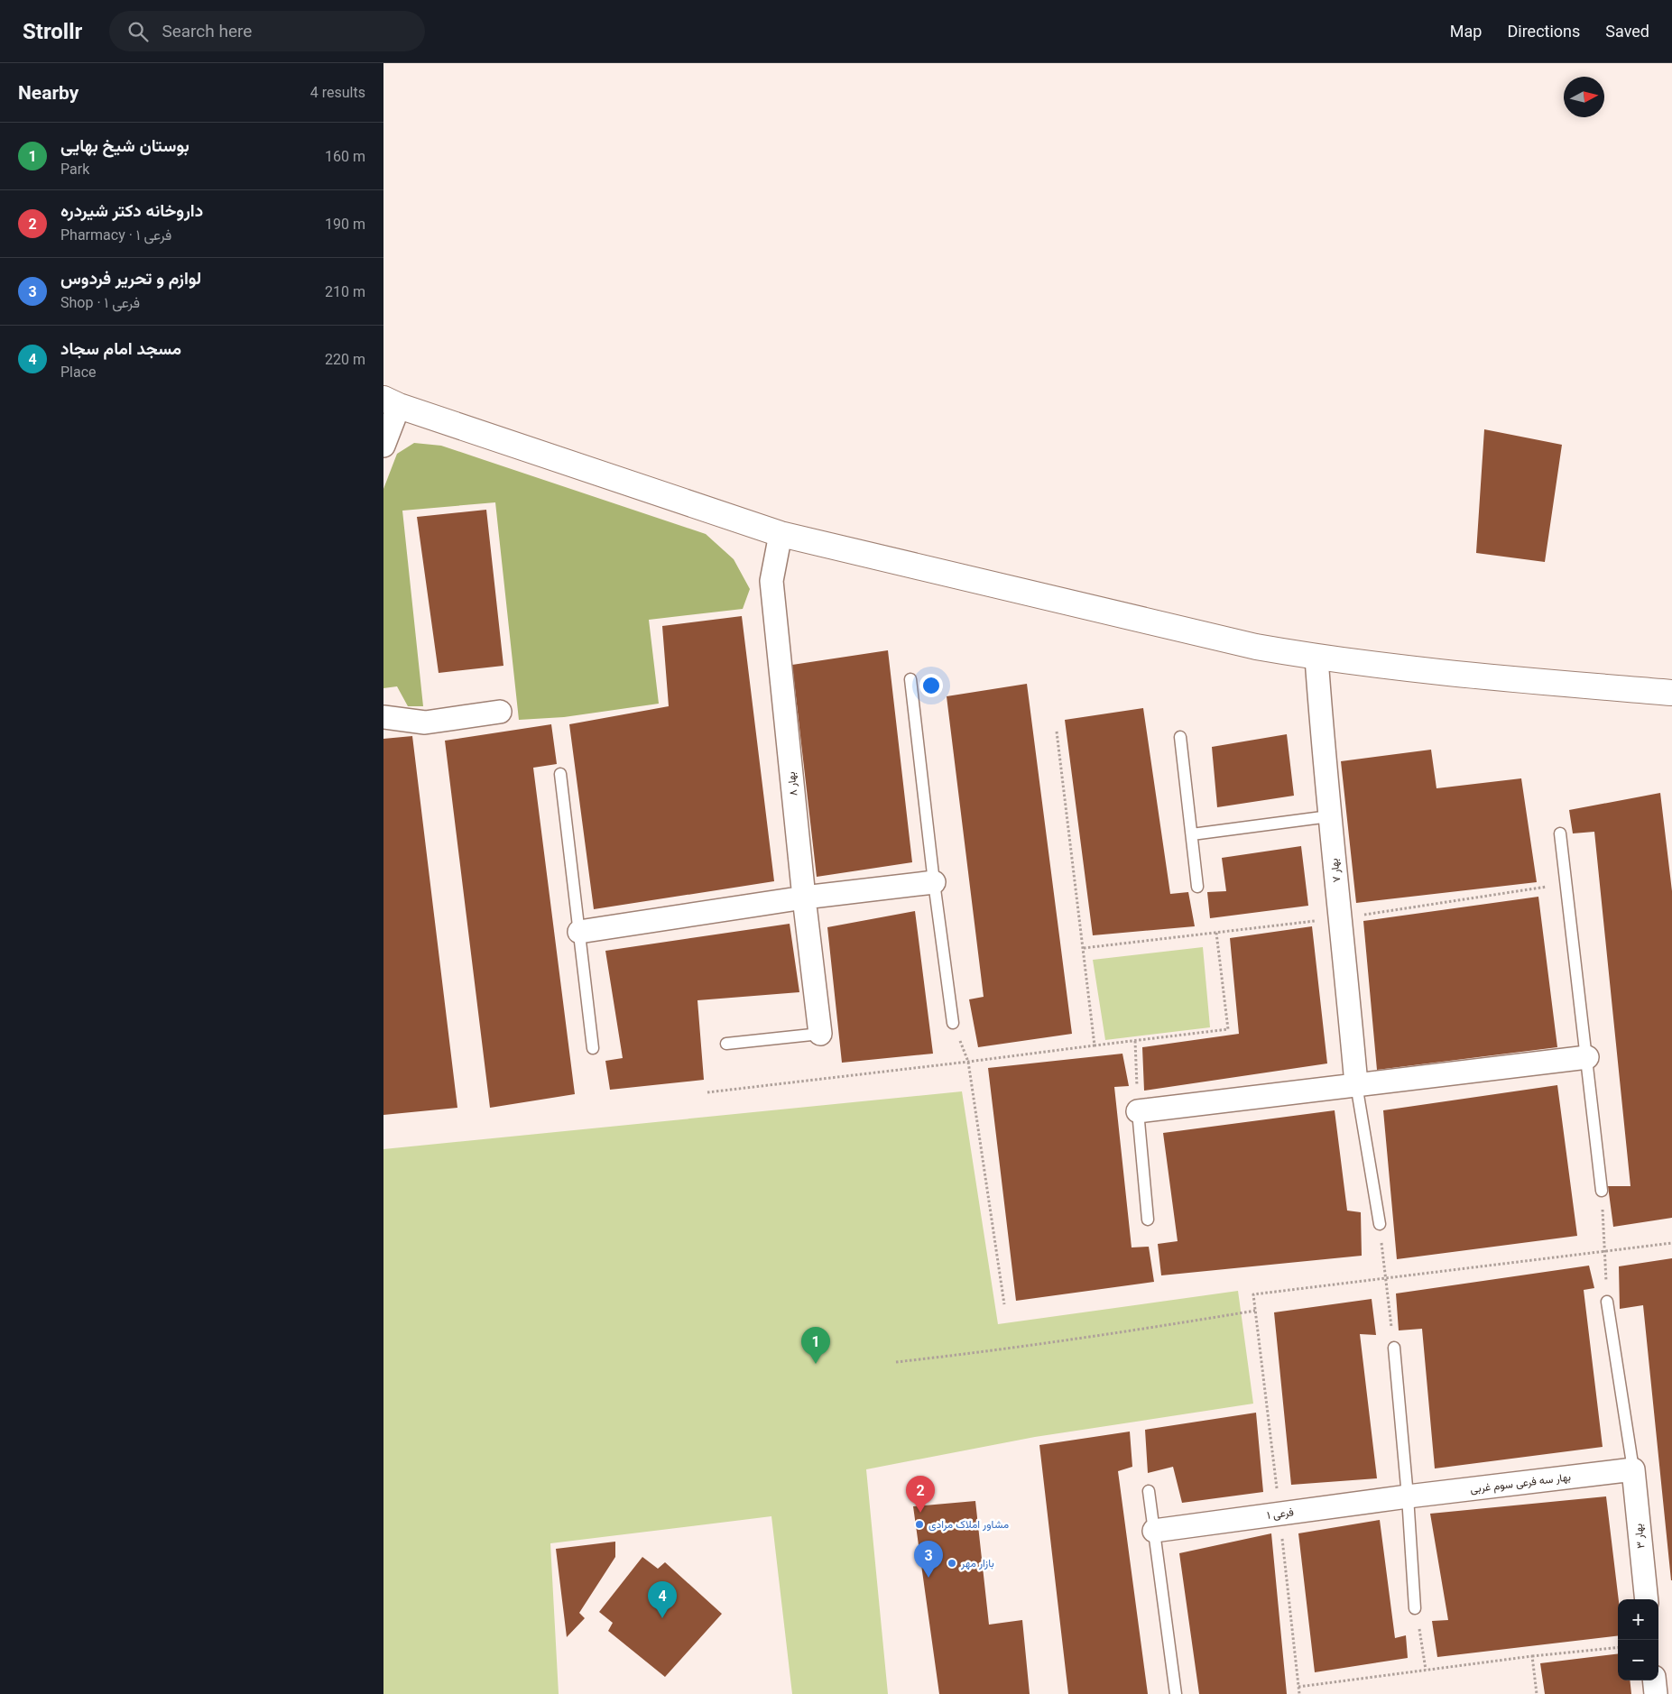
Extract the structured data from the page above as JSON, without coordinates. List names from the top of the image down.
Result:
{
  "streets": {
    "street": [
      "بهار ۸",
      "بهار ۷",
      "بهار سه فرعی سوم غربی",
      "فرعی ۱",
      "بهار ۳"
    ]
  },
  "crossings": [
    ["بهار سه فرعی سوم غربی", "فرعی ۱"],
    ["بهار سه فرعی سوم غربی", "بهار ۳"]
  ],
  "places": ["مشاور املاک مرادی", "بازار مهر"],
  "north": "right",
  "page": {
    "header": "Strollr",
    "search": "Search here",
    "nav": ["Map", "Directions", "Saved"],
    "heading": ["Nearby", "4 results"],
    "list": [
      {
        "mark": "1",
        "name": "بوستان شیخ بهایی",
        "note": "Park",
        "value": "160 m"
      },
      {
        "mark": "2",
        "name": "داروخانه دکتر شیردره",
        "note": "Pharmacy · فرعی ۱",
        "value": "190 m"
      },
      {
        "mark": "3",
        "name": "لوازم و تحریر فردوس",
        "note": "Shop · فرعی ۱",
        "value": "210 m"
      },
      {
        "mark": "4",
        "name": "مسجد امام سجاد",
        "note": "Place",
        "value": "220 m"
      }
    ],
    "pins": [
      "1",
      "2",
      "3",
      "4"
    ],
    "map_buttons": ["+", "−"]
  }
}
